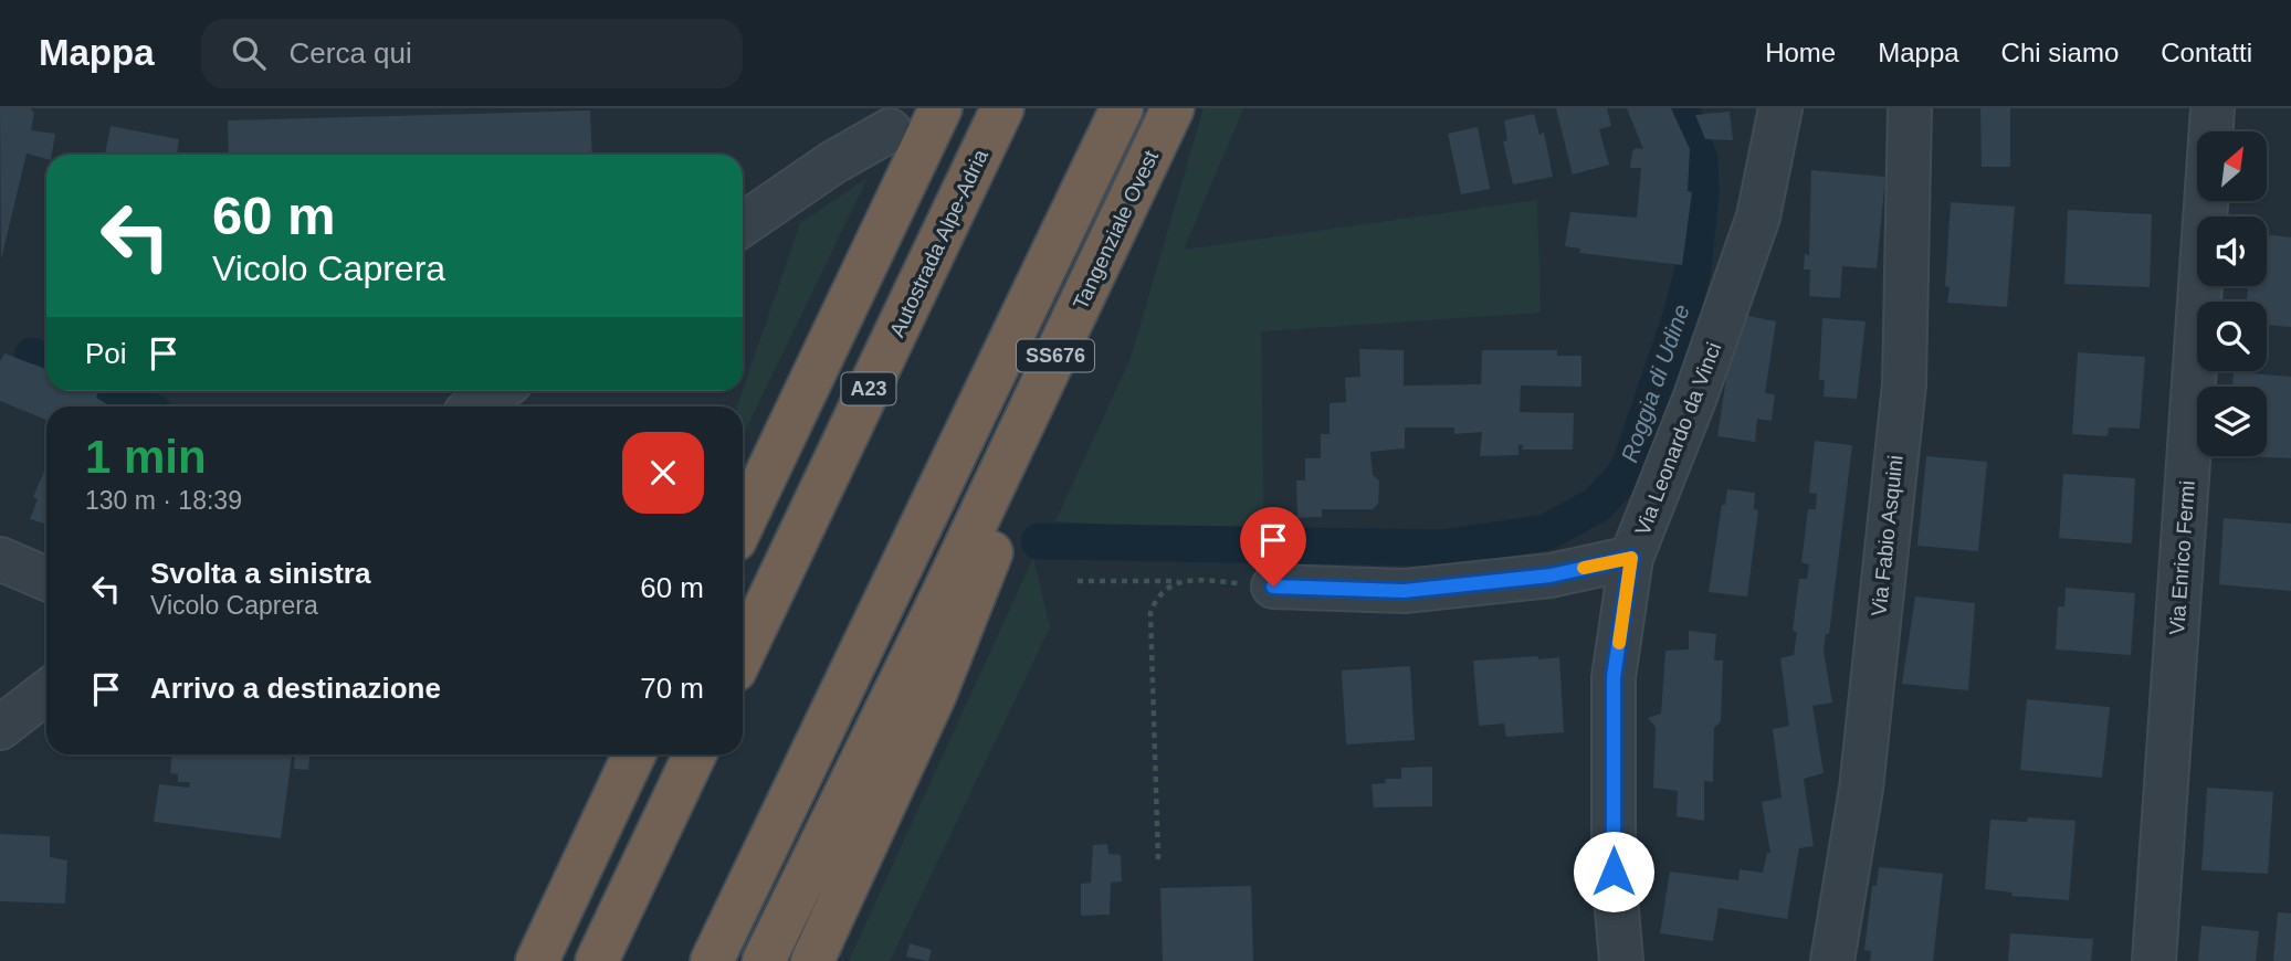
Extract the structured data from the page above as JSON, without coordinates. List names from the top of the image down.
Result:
{
  "streets": {
    "highway": [
      "Tangenziale Ovest",
      "Autostrada Alpe-Adria",
      "SS676",
      "A23"
    ],
    "street": ["Via Leonardo da Vinci", "Via Fabio Asquini", "Via Enrico Fermi"]
  },
  "water": ["Roggia di Udine"],
  "north": "top right",
  "page": {
    "header": "Mappa",
    "search": "Cerca qui",
    "nav": [
      "Home",
      "Mappa",
      "Chi siamo",
      "Contatti"
    ],
    "turn": ["60 m", "Vicolo Caprera"],
    "then": "Poi",
    "heading": ["1 min", "130 m · 18:39"],
    "list": [
      {
        "name": "Svolta a sinistra",
        "note": "Vicolo Caprera",
        "value": "60 m"
      },
      {
        "name": "Arrivo a destinazione",
        "value": "70 m"
      }
    ]
  }
}
